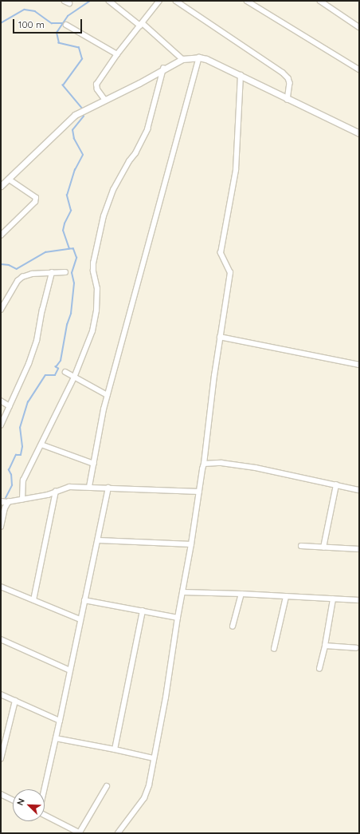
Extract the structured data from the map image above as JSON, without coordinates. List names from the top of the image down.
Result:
{
  "scale_bar": "100 m",
  "north": "top left"
}
